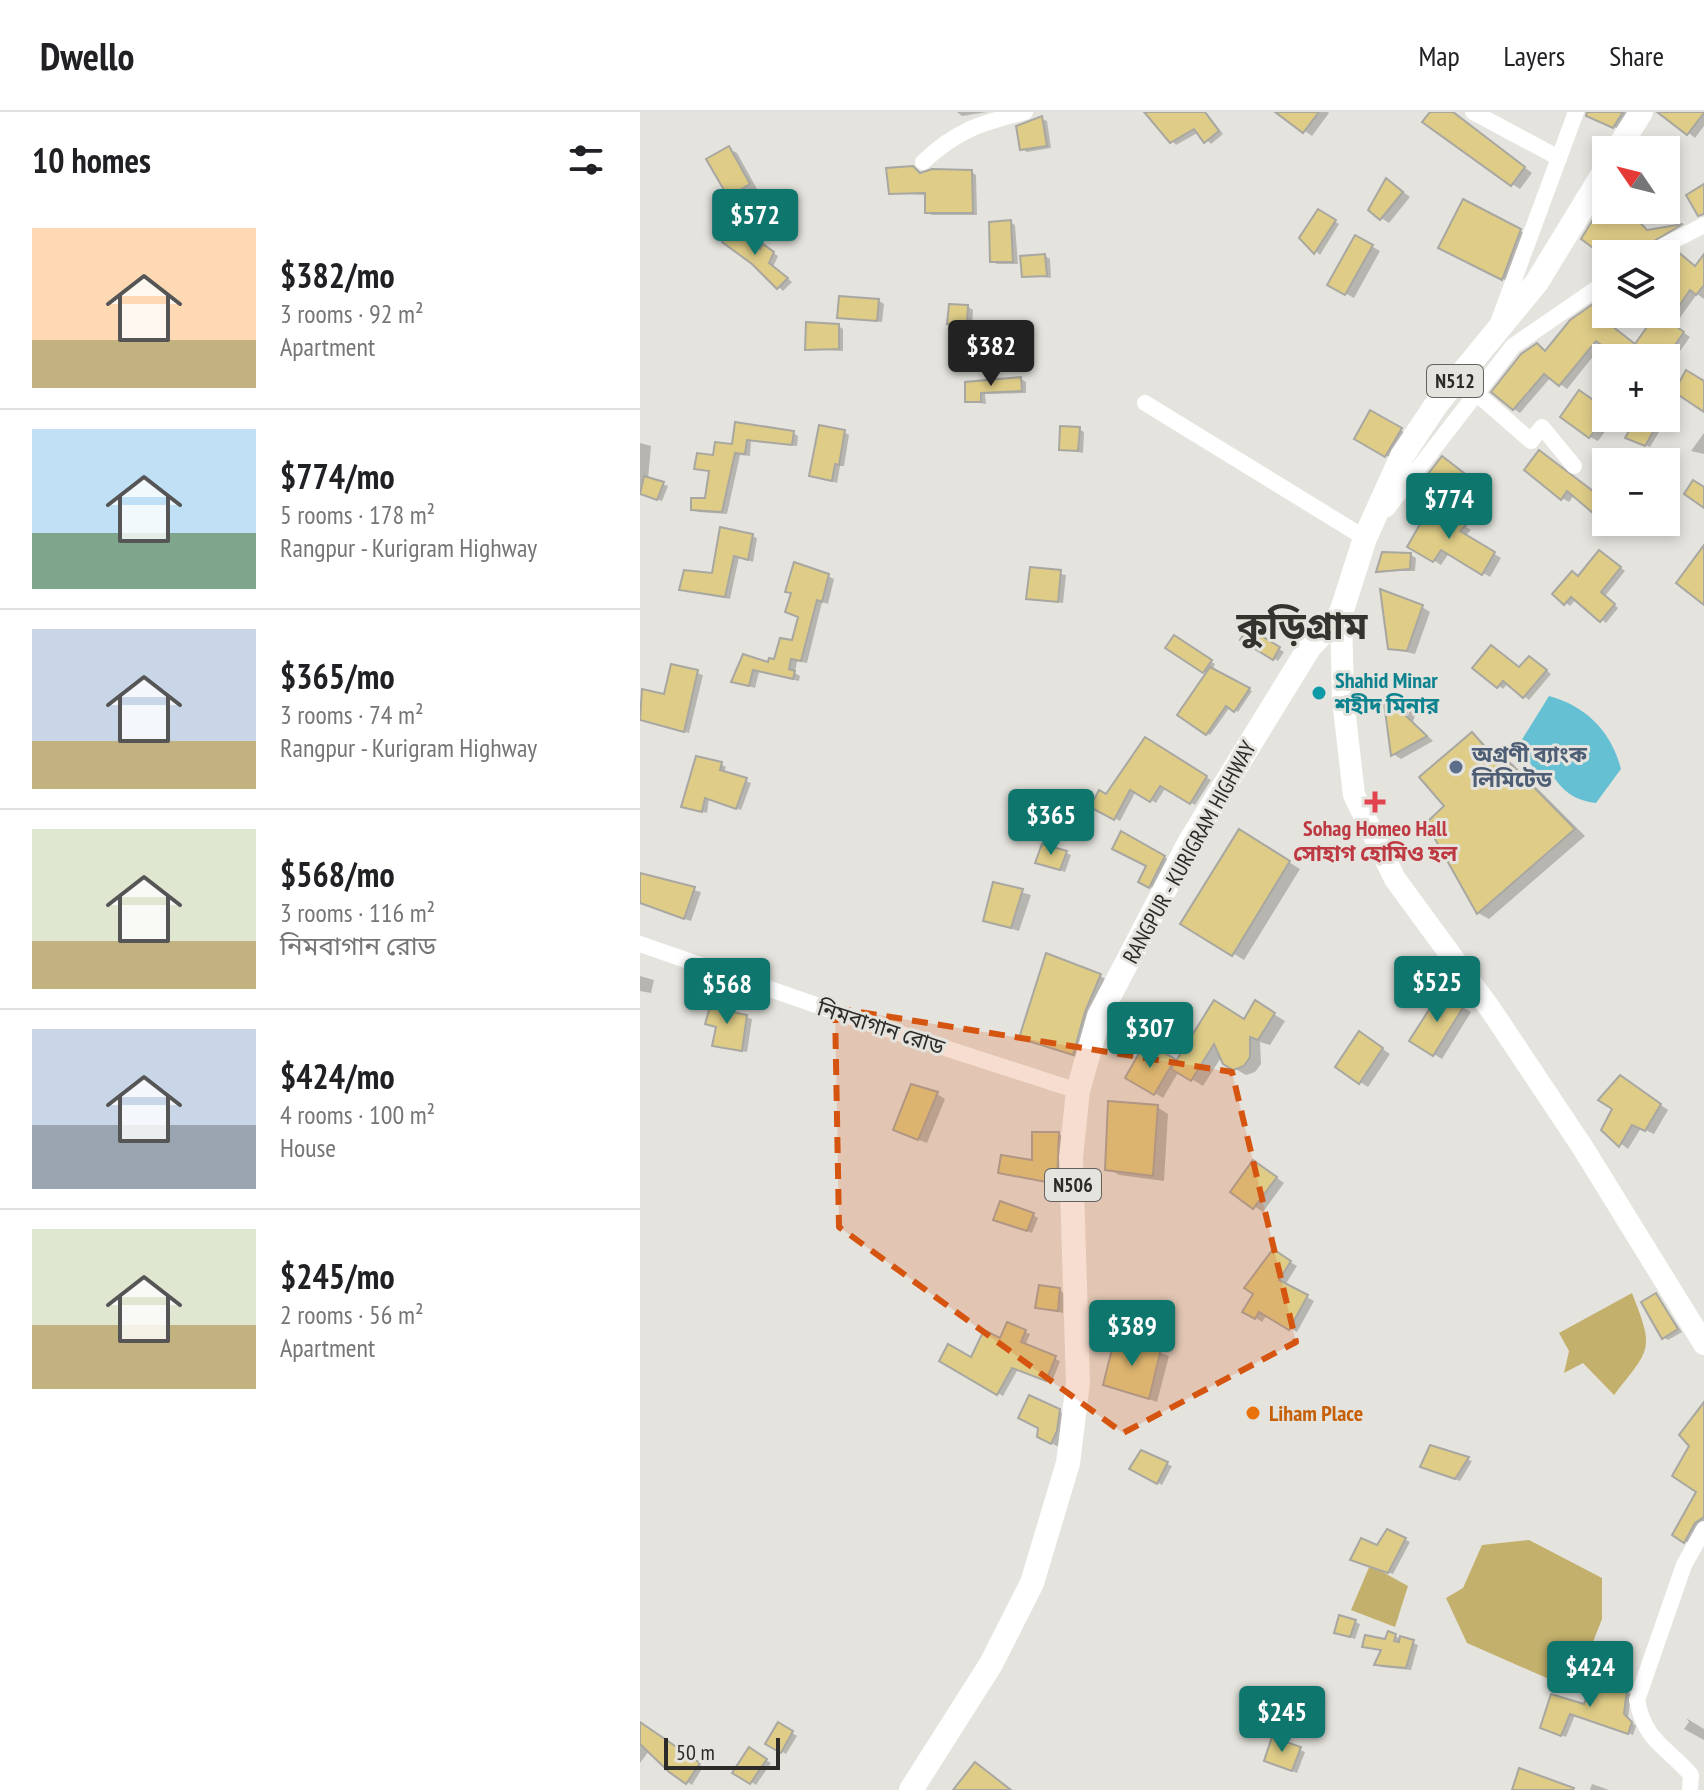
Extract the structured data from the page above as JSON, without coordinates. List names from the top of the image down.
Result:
{
  "streets": {
    "highway": ["N512", "RANGPUR - KURIGRAM HIGHWAY", "N506"],
    "street": ["নিমবাগান রোড"]
  },
  "crossings": [
    ["N512", "RANGPUR - KURIGRAM HIGHWAY"],
    ["RANGPUR - KURIGRAM HIGHWAY", "নিমবাগান রোড"]
  ],
  "districts": ["কুড়িগ্রাম"],
  "places": {
    "other": ["Shahid Minar শহীদ মিনার", "অগ্রণী ব্যাংক লিমিটেড", "Liham Place"],
    "health": ["Sohag Homeo Hall সোহাগ হোমিও হল"]
  },
  "scale_bar": "50 m",
  "north": "top left",
  "page": {
    "header": "Dwello",
    "nav": ["Map", "Layers", "Share"],
    "heading": "10 homes",
    "map_buttons": ["+", "−"],
    "price": [
      "$572",
      "$382",
      "$774",
      "$365",
      "$525",
      "$568",
      "$307",
      "$389",
      "$424",
      "$245"
    ],
    "list": [
      {
        "name": "$382/mo",
        "note": "3 rooms · 92 m² · Apartment"
      },
      {
        "name": "$774/mo",
        "note": "5 rooms · 178 m² · Rangpur - Kurigram Highway"
      },
      {
        "name": "$365/mo",
        "note": "3 rooms · 74 m² · Rangpur - Kurigram Highway"
      },
      {
        "name": "$568/mo",
        "note": "3 rooms · 116 m² · নিমবাগান রোড"
      },
      {
        "name": "$424/mo",
        "note": "4 rooms · 100 m² · House"
      },
      {
        "name": "$245/mo",
        "note": "2 rooms · 56 m² · Apartment"
      }
    ],
    "scale": "50 m"
  }
}
